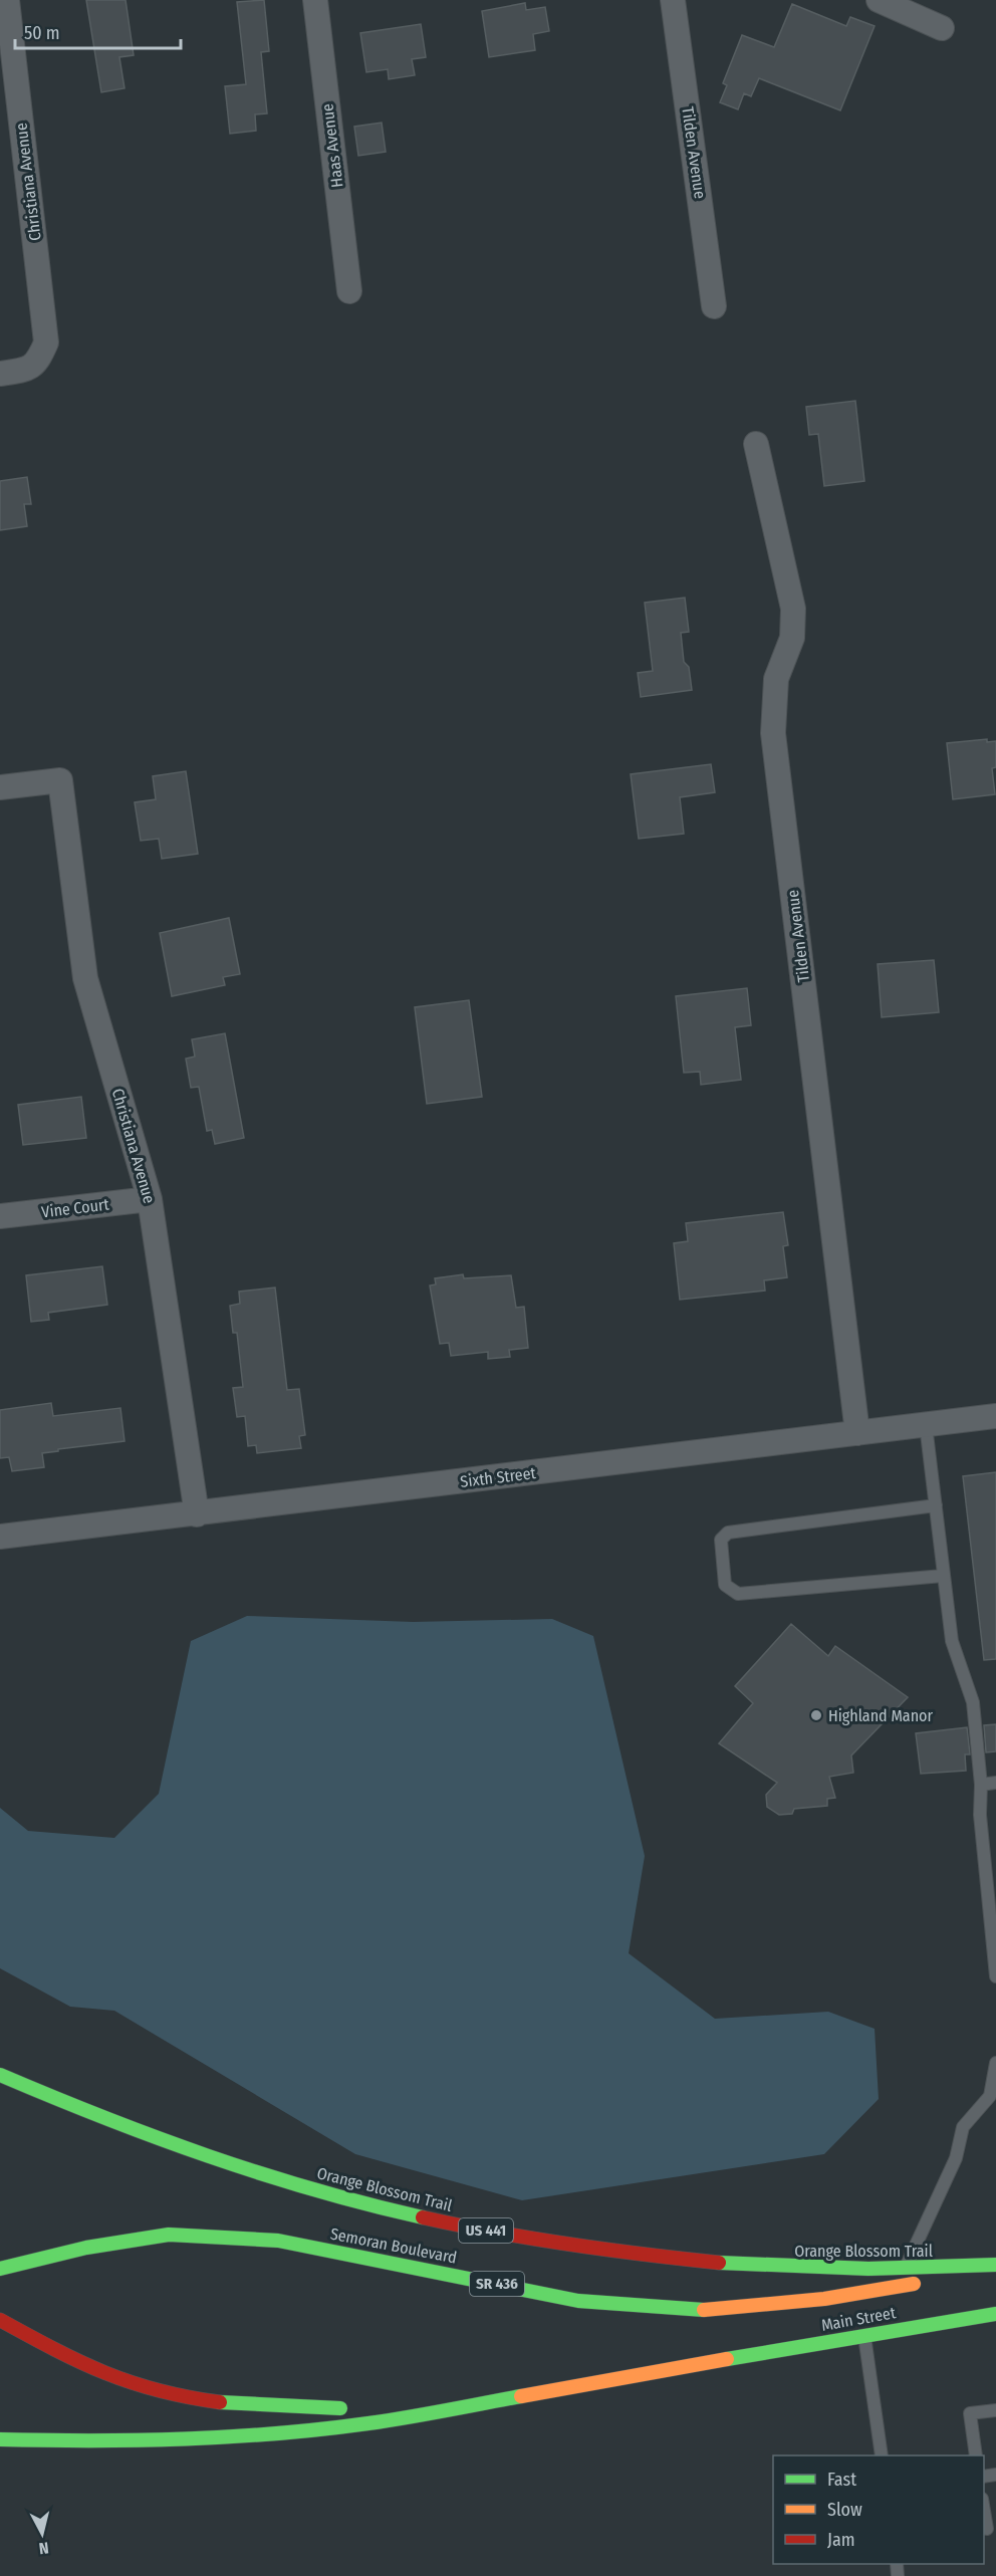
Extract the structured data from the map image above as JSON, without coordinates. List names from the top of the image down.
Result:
{
  "streets": {
    "main road": [
      "Orange Blossom Trail",
      "US 441",
      "Semoran Boulevard",
      "SR 436",
      "Main Street"
    ],
    "street": [
      "Haas Avenue",
      "Tilden Avenue",
      "Christiana Avenue",
      "Vine Court",
      "Sixth Street"
    ]
  },
  "crossings": [
    ["Tilden Avenue", "Sixth Street"],
    ["Christiana Avenue", "Vine Court"],
    ["Christiana Avenue", "Sixth Street"]
  ],
  "places": ["Highland Manor"],
  "legend": ["Fast", "Slow", "Jam"],
  "scale_bar": "50 m",
  "north": "bottom"
}
